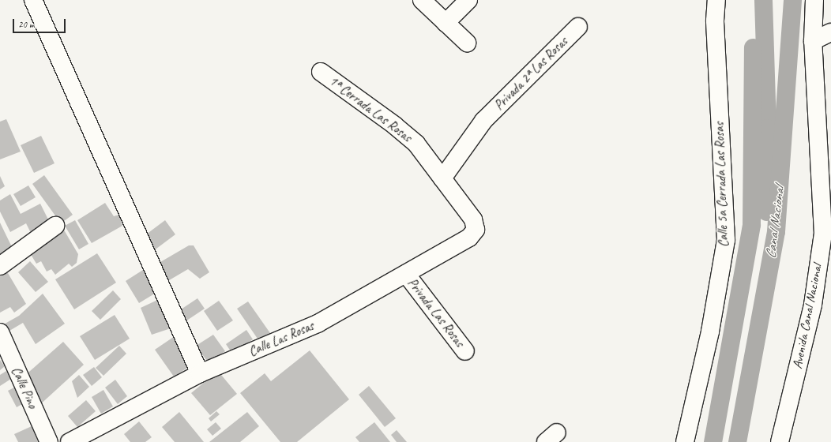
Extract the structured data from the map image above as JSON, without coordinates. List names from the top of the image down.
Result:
{
  "streets": {
    "street": [
      "Privada 2ª Las Rosas",
      "1ª Cerrada Las Rosas",
      "Calle 5a Cerrada Las Rosas",
      "Privada Las Rosas",
      "Avenida Canal Nacional",
      "Calle Las Rosas",
      "Calle Pino"
    ]
  },
  "crossings": [
    ["Privada 2ª Las Rosas", "1ª Cerrada Las Rosas"],
    ["1ª Cerrada Las Rosas", "Calle Las Rosas"],
    ["Privada Las Rosas", "Calle Las Rosas"]
  ],
  "water": ["Canal Nacional"],
  "scale_bar": "20 m"
}
